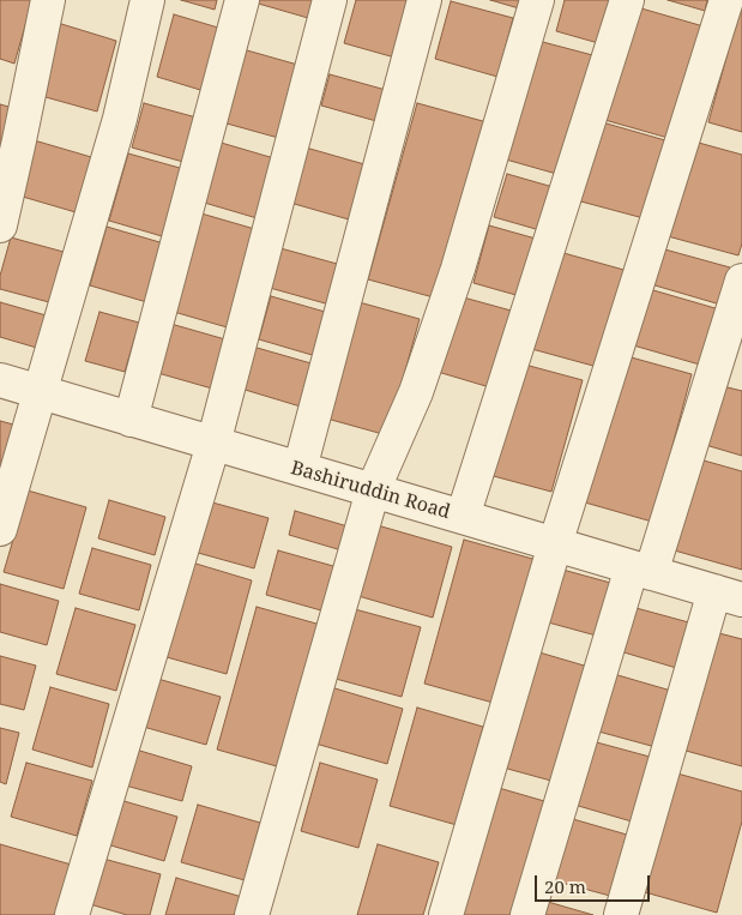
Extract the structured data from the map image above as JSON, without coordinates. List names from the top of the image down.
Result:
{
  "streets": {
    "street": ["Bashiruddin Road"]
  },
  "scale_bar": "20 m"
}
